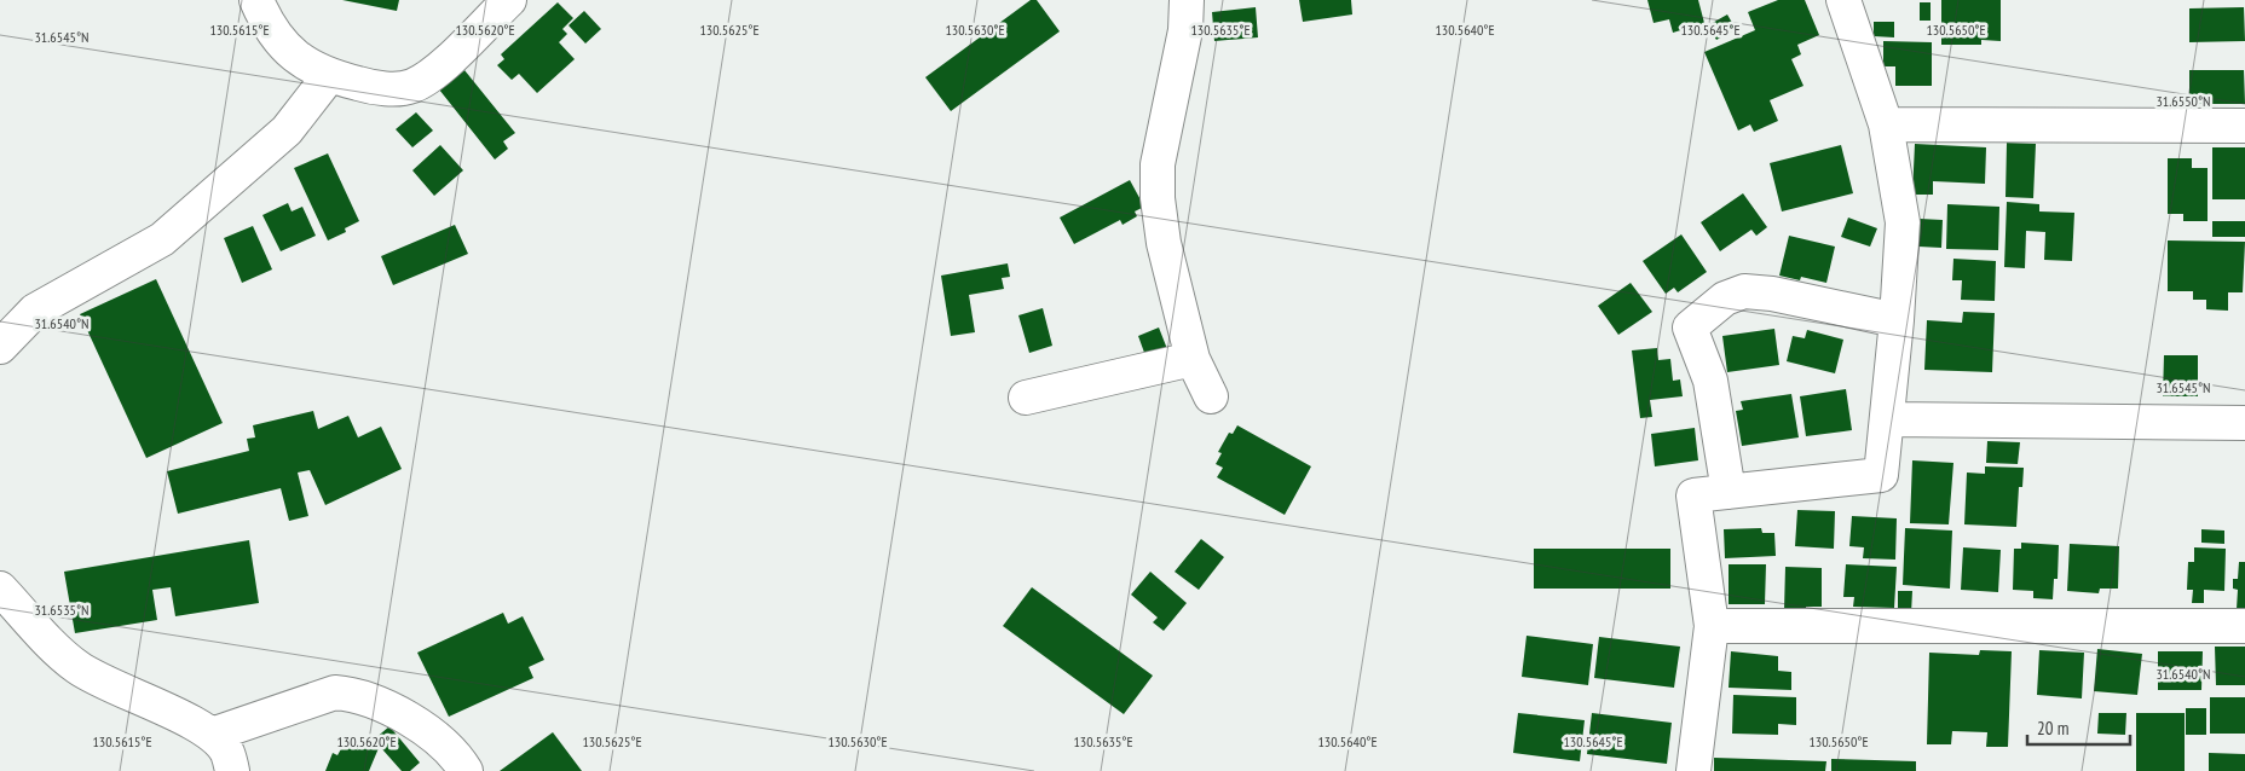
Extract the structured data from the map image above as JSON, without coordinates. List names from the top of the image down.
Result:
{
  "scale_bar": "20 m",
  "coordinates": [
    "130.5620°E",
    "130.5625°E",
    "130.5635°E",
    "130.5640°E",
    "130.5615°E",
    "130.5630°E",
    "130.5645°E",
    "130.5650°E",
    "31.6545°N",
    "31.6550°N",
    "31.6540°N",
    "31.6535°N"
  ]
}
